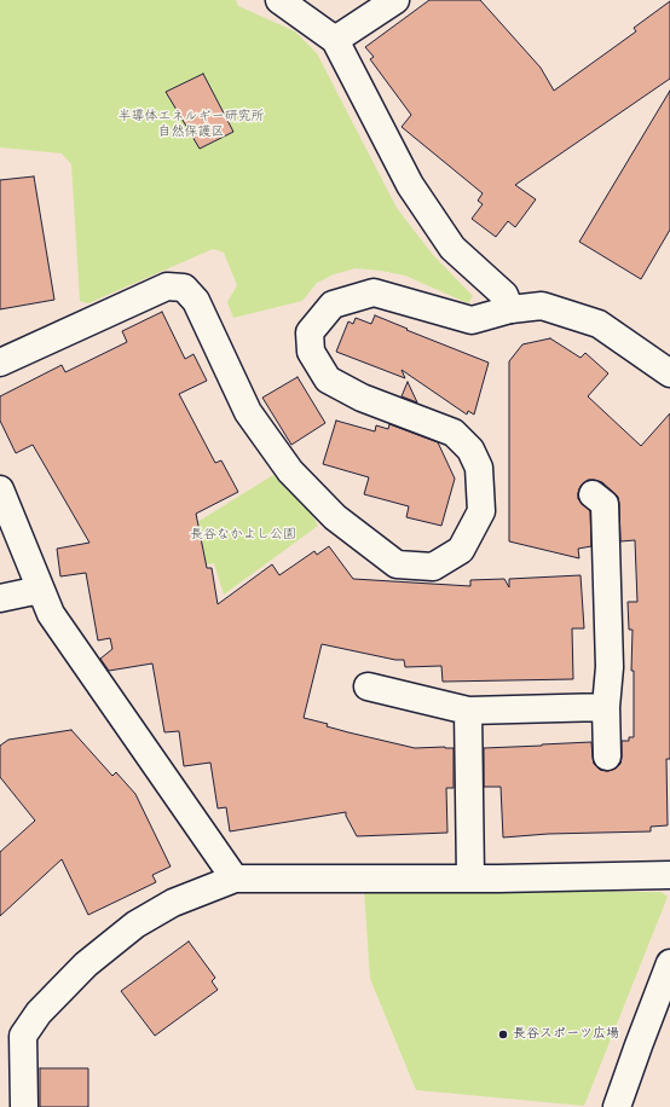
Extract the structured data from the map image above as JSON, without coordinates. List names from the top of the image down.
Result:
{
  "parks": ["半導体エネルギー研究所 自然保護区", "長谷なかよし公園"],
  "places": ["長谷スポーツ広場"]
}
